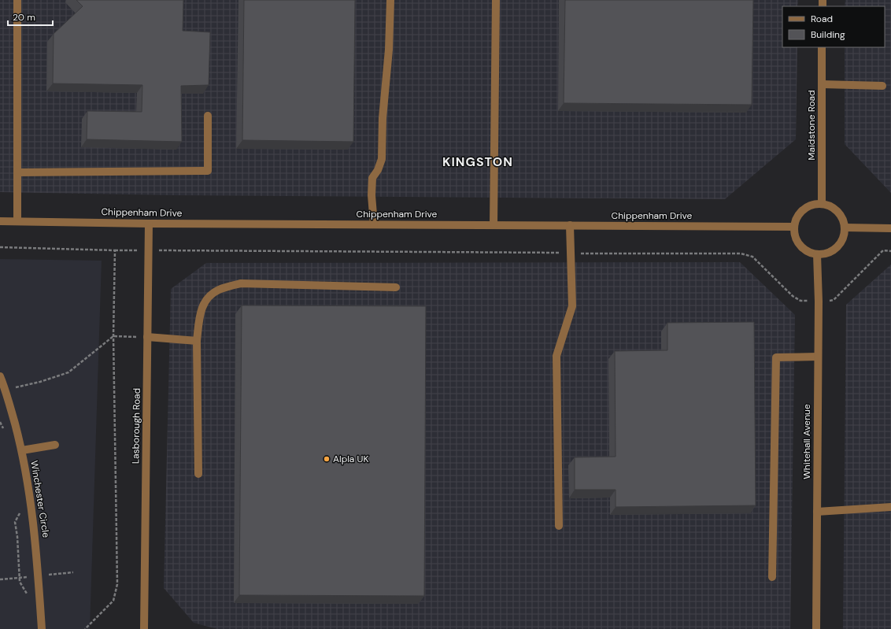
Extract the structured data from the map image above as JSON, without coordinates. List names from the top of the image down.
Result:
{
  "streets": {
    "street": [
      "Maidstone Road",
      "Chippenham Drive",
      "Lasborough Road",
      "Whitehall Avenue",
      "Winchester Circle"
    ]
  },
  "crossings": [
    ["Maidstone Road", "Chippenham Drive"],
    ["Maidstone Road", "Whitehall Avenue"],
    ["Chippenham Drive", "Lasborough Road"],
    ["Chippenham Drive", "Whitehall Avenue"]
  ],
  "districts": ["KINGSTON"],
  "places": ["Alpla UK"],
  "legend": ["Road", "Building"],
  "scale_bar": "20 m"
}
